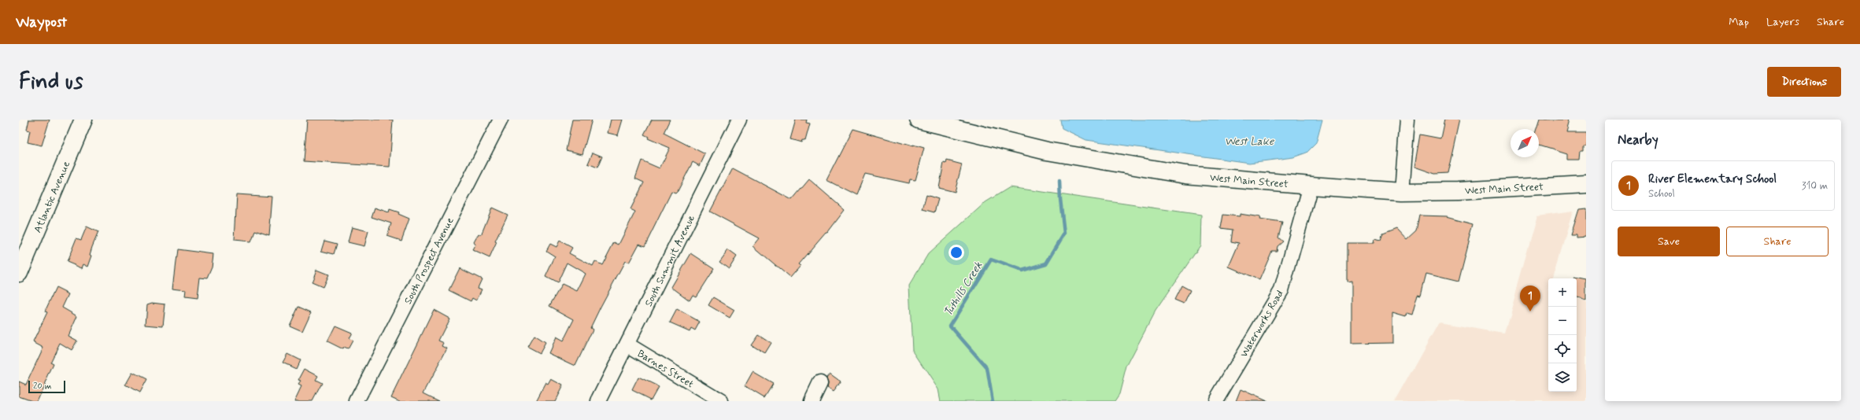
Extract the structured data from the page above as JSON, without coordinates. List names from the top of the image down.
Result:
{
  "streets": {
    "main road": ["West Main Street", "Atlantic Avenue"],
    "street": [
      "South Prospect Avenue",
      "South Summit Avenue",
      "Waterworks Road",
      "Barnes Street"
    ]
  },
  "crossings": [
    ["West Main Street", "Waterworks Road"],
    ["South Summit Avenue", "Barnes Street"]
  ],
  "water": ["West Lake", "Tuthills Creek"],
  "scale_bar": "20 m",
  "north": "top right",
  "page": {
    "header": "Waypost",
    "nav": ["Map", "Layers", "Share"],
    "buttons": [
      "Directions",
      ["Save", "Share"]
    ],
    "title": "Find us",
    "heading": "Nearby",
    "list": [
      {
        "mark": "1",
        "name": "River Elementary School",
        "note": "School",
        "value": "310 m"
      }
    ],
    "map_buttons": ["+", "−"],
    "pins": "1",
    "scale": "20 m"
  }
}
